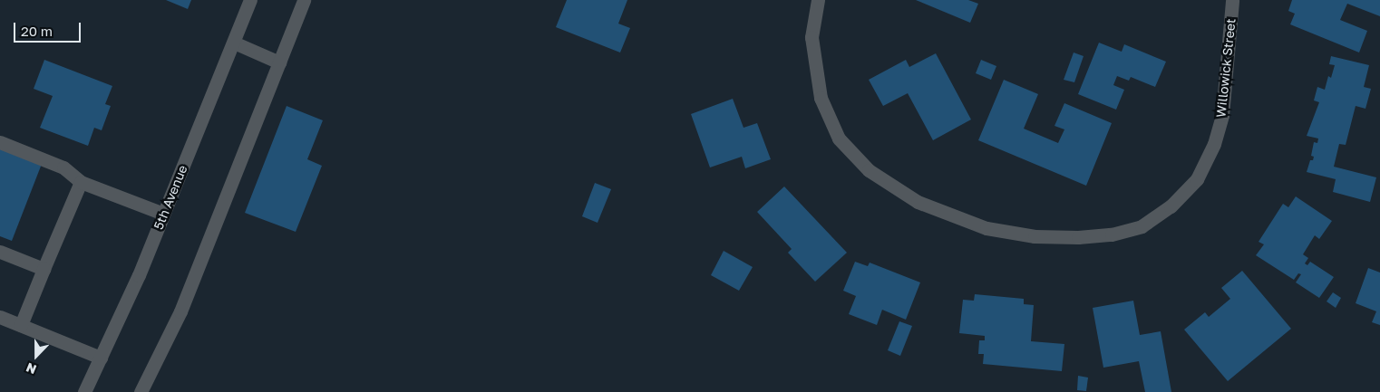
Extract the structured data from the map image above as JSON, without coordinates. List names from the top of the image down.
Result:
{
  "streets": {
    "street": ["Willowick Street", "5th Avenue"]
  },
  "scale_bar": "20 m",
  "north": "bottom"
}
